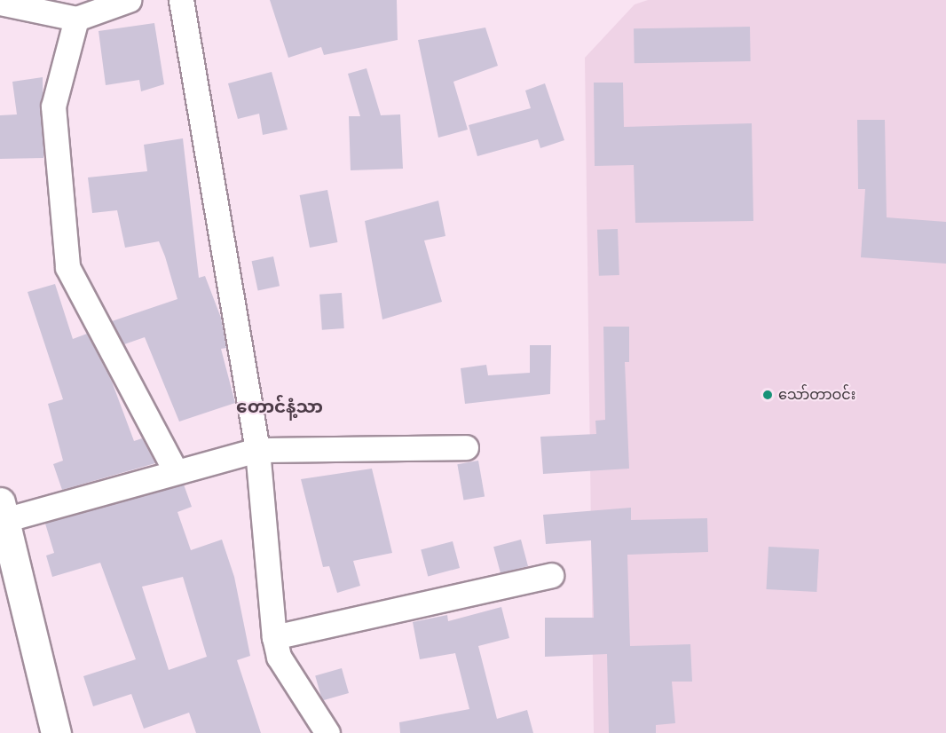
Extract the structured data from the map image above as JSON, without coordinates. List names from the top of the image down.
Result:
{
  "districts": ["တောင်နံ့သာ"],
  "places": ["သော်တာဝင်း"]
}
